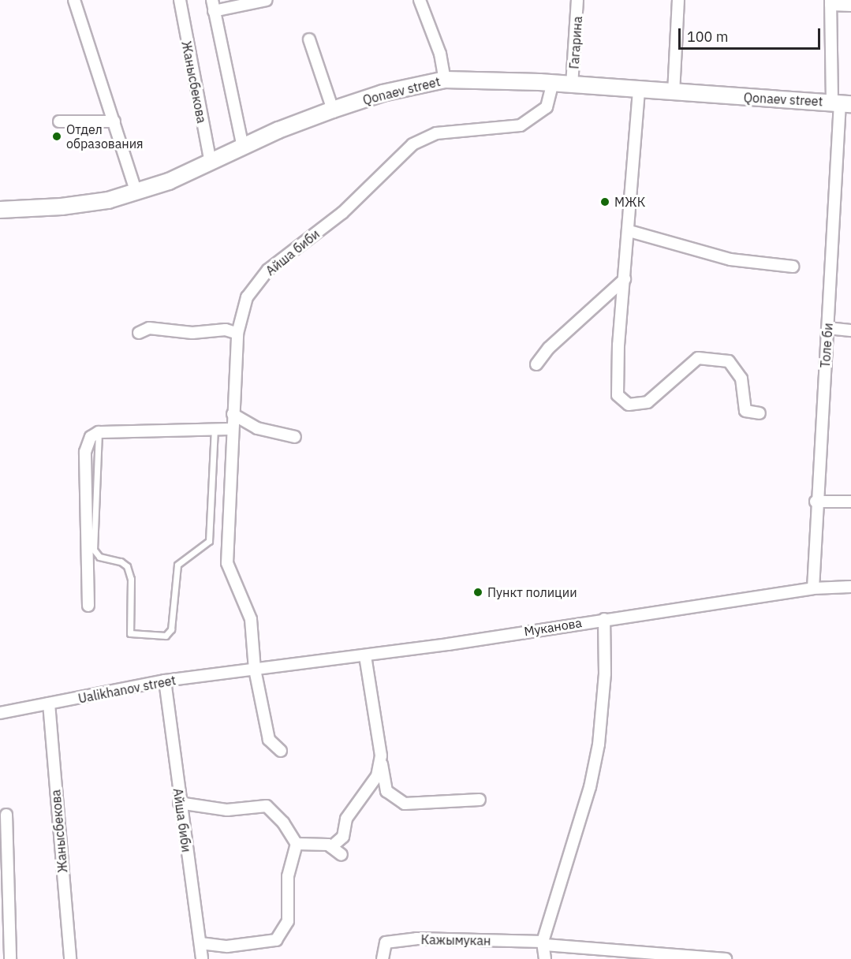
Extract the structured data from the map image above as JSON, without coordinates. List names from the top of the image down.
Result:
{
  "streets": {
    "main road": ["Qonaev street"],
    "street": [
      "Гагарина",
      "Жанысбекова",
      "Айша биби",
      "Толе би",
      "Муканова",
      "Ualikhanov street",
      "Кажымукан"
    ]
  },
  "crossings": [
    ["Гагарина", "Qonaev street"],
    ["Жанысбекова", "Qonaev street"],
    ["Жанысбекова", "Ualikhanov street"],
    ["Qonaev street", "Айша биби"],
    ["Qonaev street", "Толе би"],
    ["Айша биби", "Муканова"],
    ["Айша биби", "Ualikhanov street"],
    ["Толе би", "Муканова"],
    ["Муканова", "Ualikhanov street"]
  ],
  "places": ["Отдел образования", "МЖК", "Пункт полиции"],
  "scale_bar": "100 m"
}
